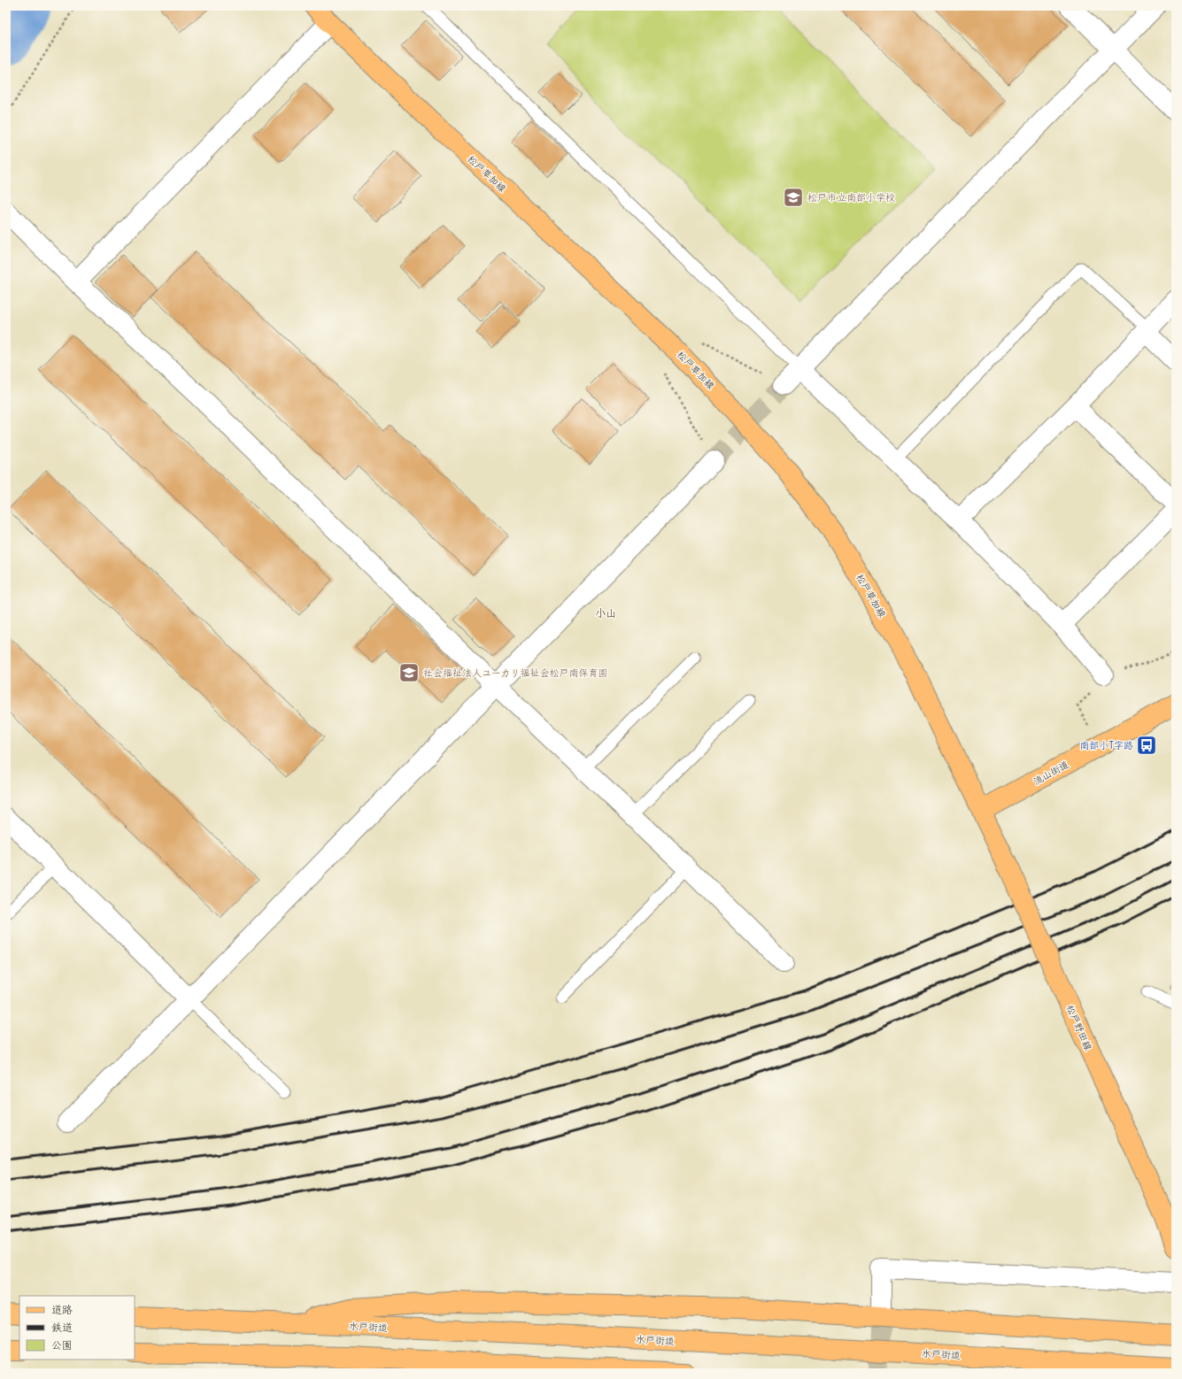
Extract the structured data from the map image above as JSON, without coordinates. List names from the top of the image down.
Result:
{
  "streets": {
    "main road": [
      "松戸草加線",
      "流山街道",
      "松戸野田線",
      "水戸街道"
    ]
  },
  "crossings": [
    ["松戸草加線", "流山街道"],
    ["松戸草加線", "松戸野田線"],
    ["流山街道", "松戸野田線"]
  ],
  "districts": ["小山"],
  "places": {
    "school or university": ["松戸市立南部小学校", "社会福祉法人ユーカリ福祉会松戸南保育園"],
    "bus stop": ["南部小T字路"]
  },
  "legend": ["道路", "鉄道", "公園"]
}
